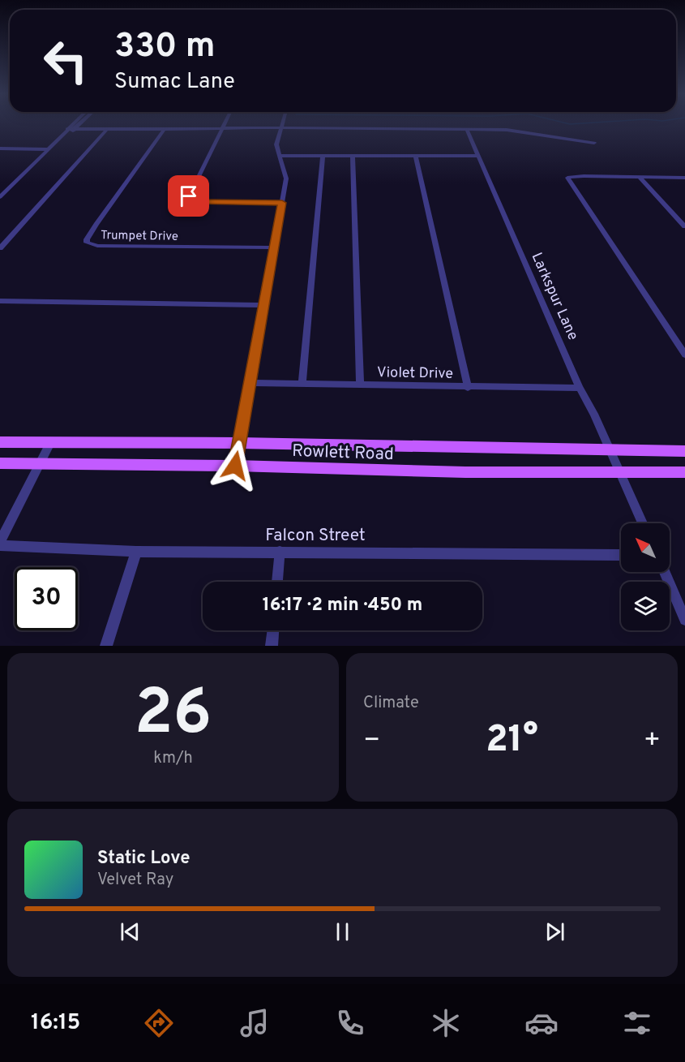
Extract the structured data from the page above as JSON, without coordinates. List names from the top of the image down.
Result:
{
  "streets": {
    "main road": ["Rowlett Road"],
    "street": [
      "Trumpet Drive",
      "Larkspur Lane",
      "Violet Drive",
      "Falcon Street"
    ]
  },
  "crossings": [
    ["Larkspur Lane", "Violet Drive"],
    ["Larkspur Lane", "Rowlett Road"]
  ],
  "north": "top left",
  "page": {
    "turn": ["330 m", "Sumac Lane"],
    "limit": "30",
    "trip": "16:17 · 2 min · 450 m",
    "tile": [
      ["26", "km/h"],
      "Climate"
    ],
    "heat": ["−", "21°", "+"],
    "song": ["Static Love", "Velvet Ray"],
    "tabs": "16:15"
  }
}
